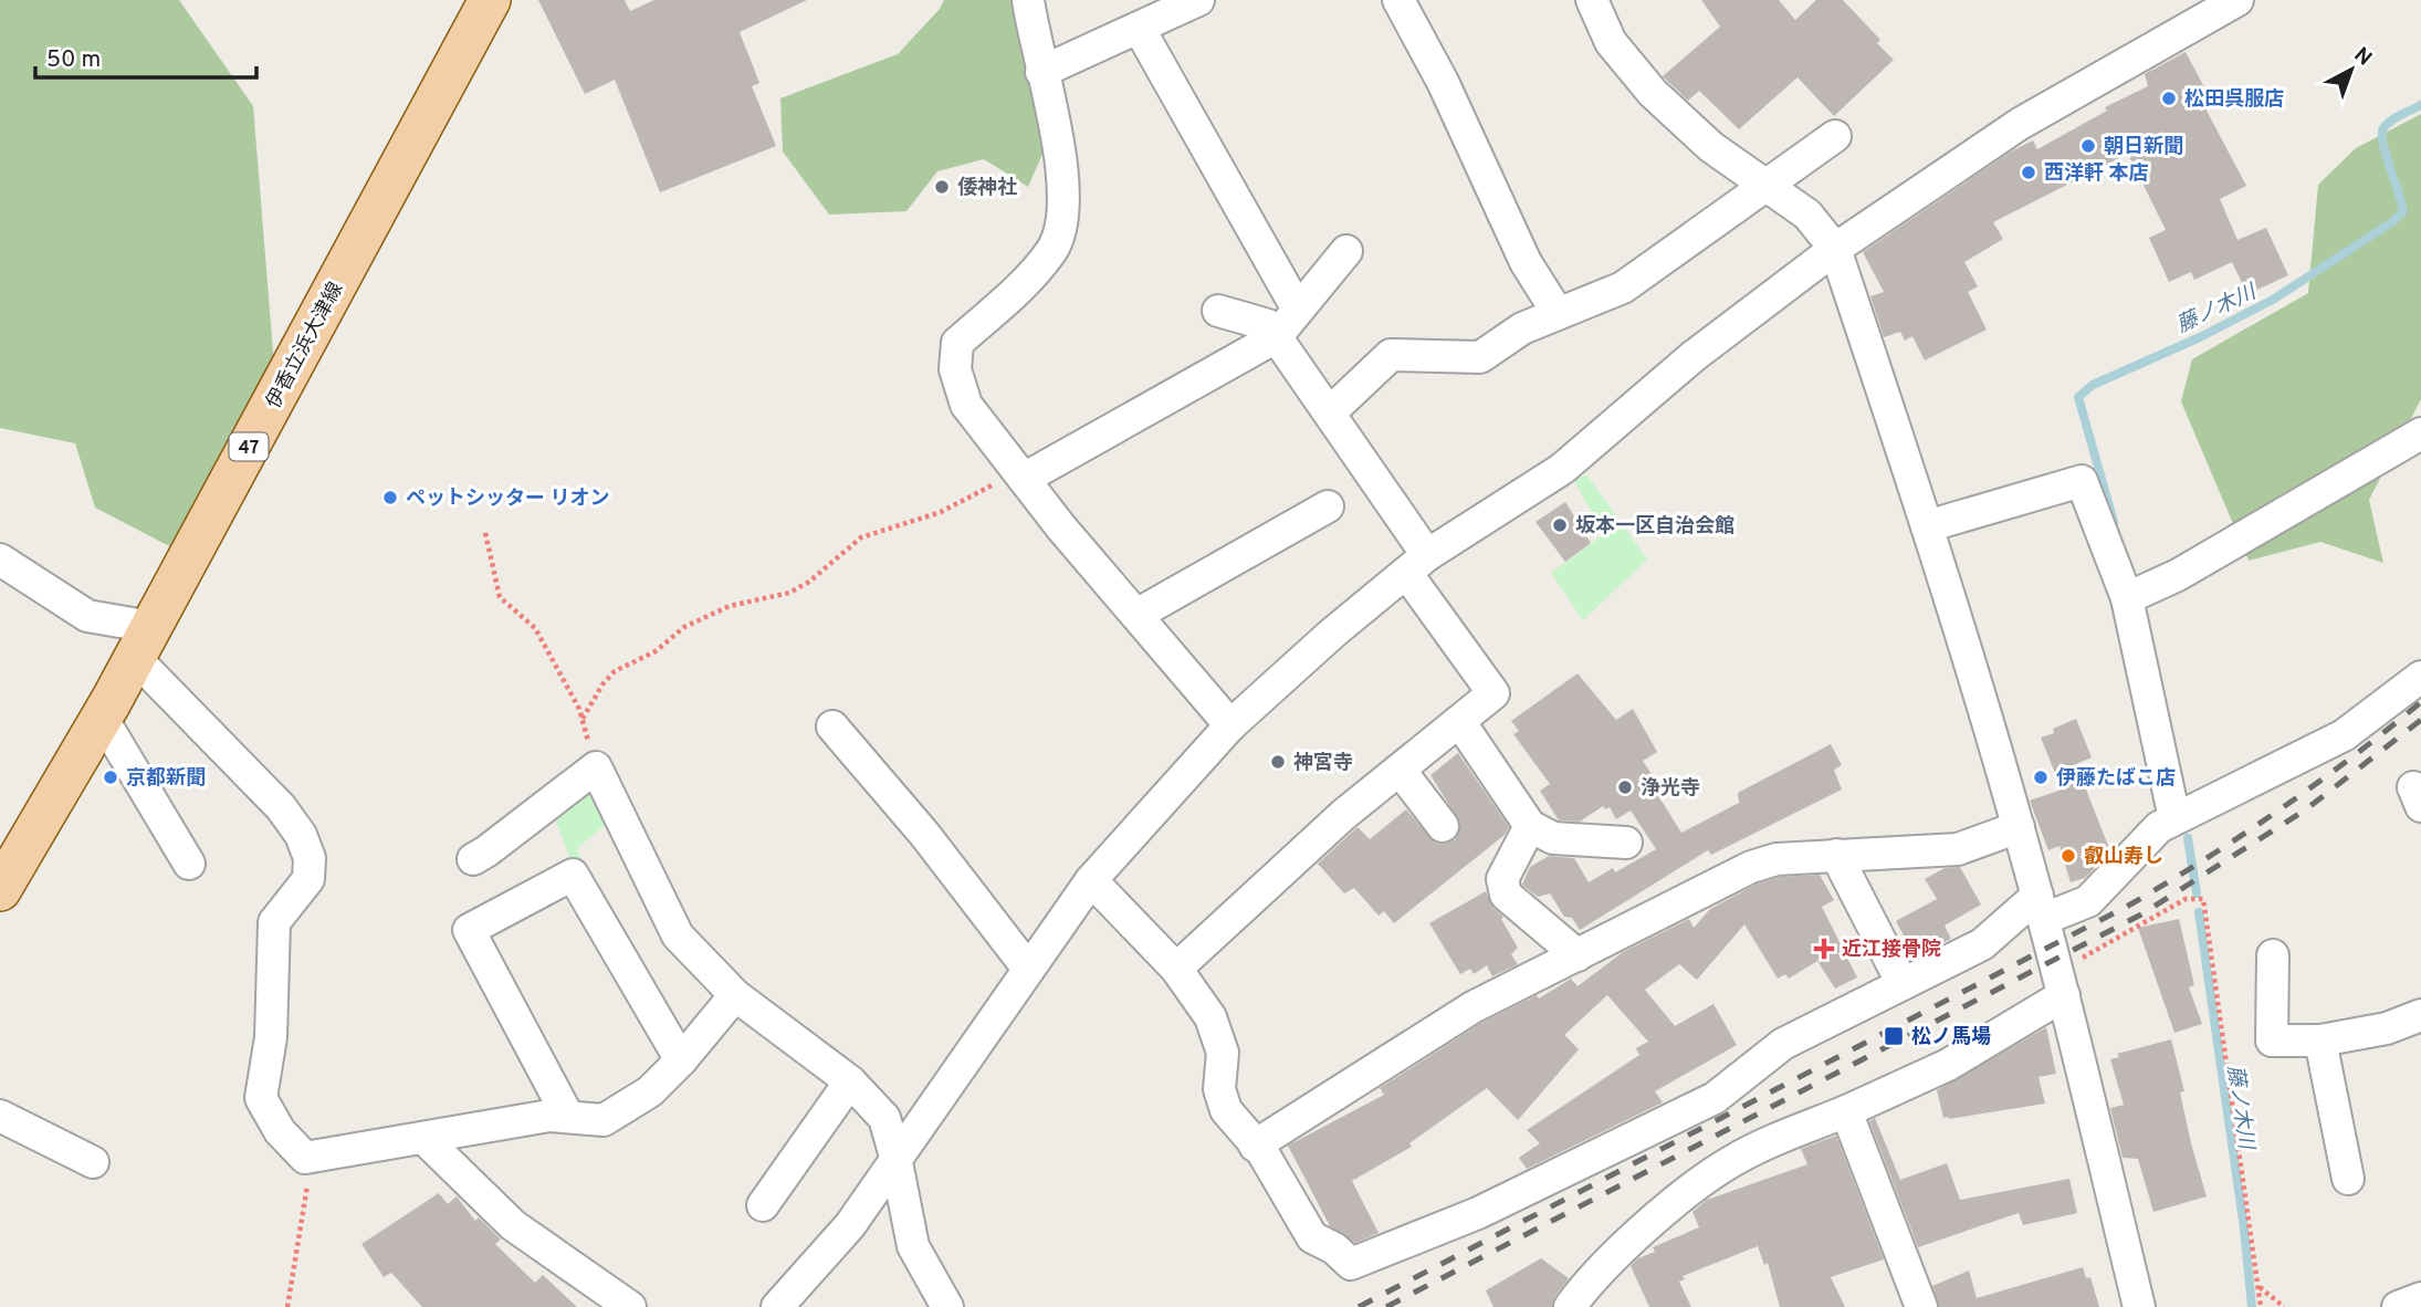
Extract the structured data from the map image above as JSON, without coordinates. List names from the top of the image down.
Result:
{
  "streets": {
    "main road": ["伊香立浜大津線", "47"]
  },
  "water": ["藤ノ木川"],
  "places": {
    "other": [
      "松田呉服店",
      "朝日新聞",
      "西洋軒 本店",
      "倭神社",
      "ペットシッター リオン",
      "坂本一区自治会館",
      "神宮寺",
      "京都新聞",
      "伊藤たばこ店",
      "浄光寺",
      "叡山寿し"
    ],
    "health": ["近江接骨院"],
    "transit": ["松ノ馬場"]
  },
  "scale_bar": "50 m",
  "north": "top right"
}
